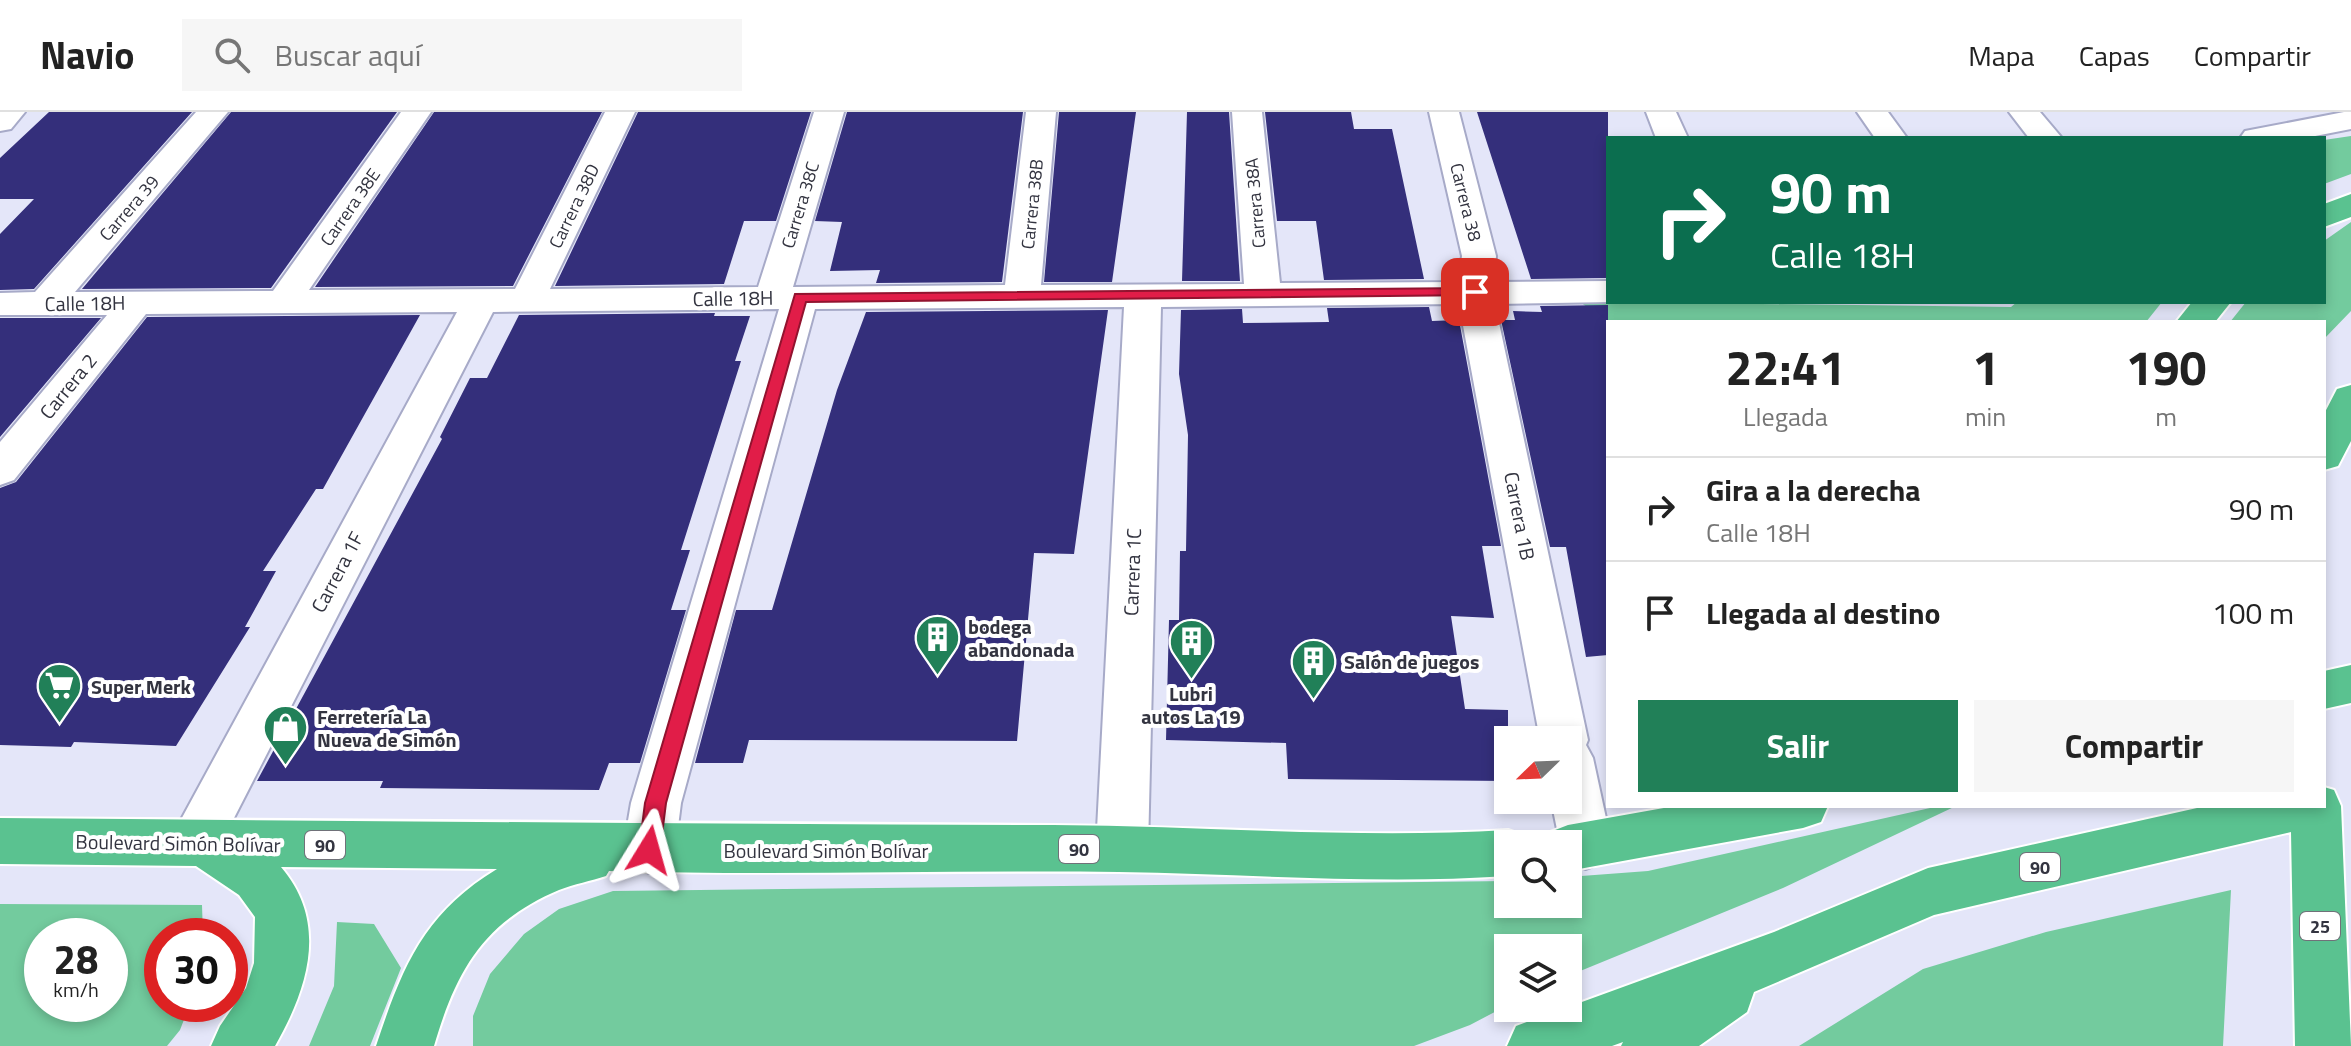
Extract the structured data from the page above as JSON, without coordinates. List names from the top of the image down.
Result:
{
  "streets": {
    "highway": ["Boulevard Simón Bolívar", "90", "25"],
    "street": [
      "Carrera 38",
      "Carrera 38A",
      "Carrera 38B",
      "Carrera 38C",
      "Carrera 38D",
      "Carrera 38E",
      "Carrera 39",
      "Calle 18H",
      "Carrera 2",
      "Carrera 1B",
      "Carrera 1F",
      "Carrera 1C"
    ]
  },
  "crossings": [
    ["Carrera 38", "Calle 18H"],
    ["Carrera 38", "Carrera 1B"],
    ["Carrera 38A", "Calle 18H"],
    ["Carrera 38B", "Calle 18H"],
    ["Carrera 38C", "Calle 18H"],
    ["Carrera 38C", "Boulevard Simón Bolívar"],
    ["Carrera 38D", "Calle 18H"],
    ["Carrera 38E", "Calle 18H"],
    ["Carrera 39", "Calle 18H"],
    ["Calle 18H", "Carrera 2"],
    ["Calle 18H", "Carrera 1B"],
    ["Calle 18H", "Carrera 1F"],
    ["Calle 18H", "Carrera 1C"],
    ["Carrera 1F", "Boulevard Simón Bolívar"],
    ["Carrera 1C", "Boulevard Simón Bolívar"]
  ],
  "places": {
    "building": ["bodega abandonada", "Lubri autos La 19", "Salón de juegos"],
    "supermarket": ["Super Merk"],
    "shop": ["Ferretería La Nueva de Simón"]
  },
  "north": "bottom left",
  "page": {
    "header": "Navio",
    "search": "Buscar aquí",
    "nav": ["Mapa", "Capas", "Compartir"],
    "turn": ["90 m", "Calle 18H"],
    "eta": [
      "22:41",
      "Llegada",
      "1",
      "min",
      "190",
      "m"
    ],
    "list": [
      {
        "name": "Gira a la derecha",
        "note": "Calle 18H",
        "value": "90 m"
      },
      {
        "name": "Llegada al destino",
        "value": "100 m"
      }
    ],
    "buttons": ["Salir", "Compartir"],
    "speed": "28 km/h",
    "limit": "30"
  }
}
